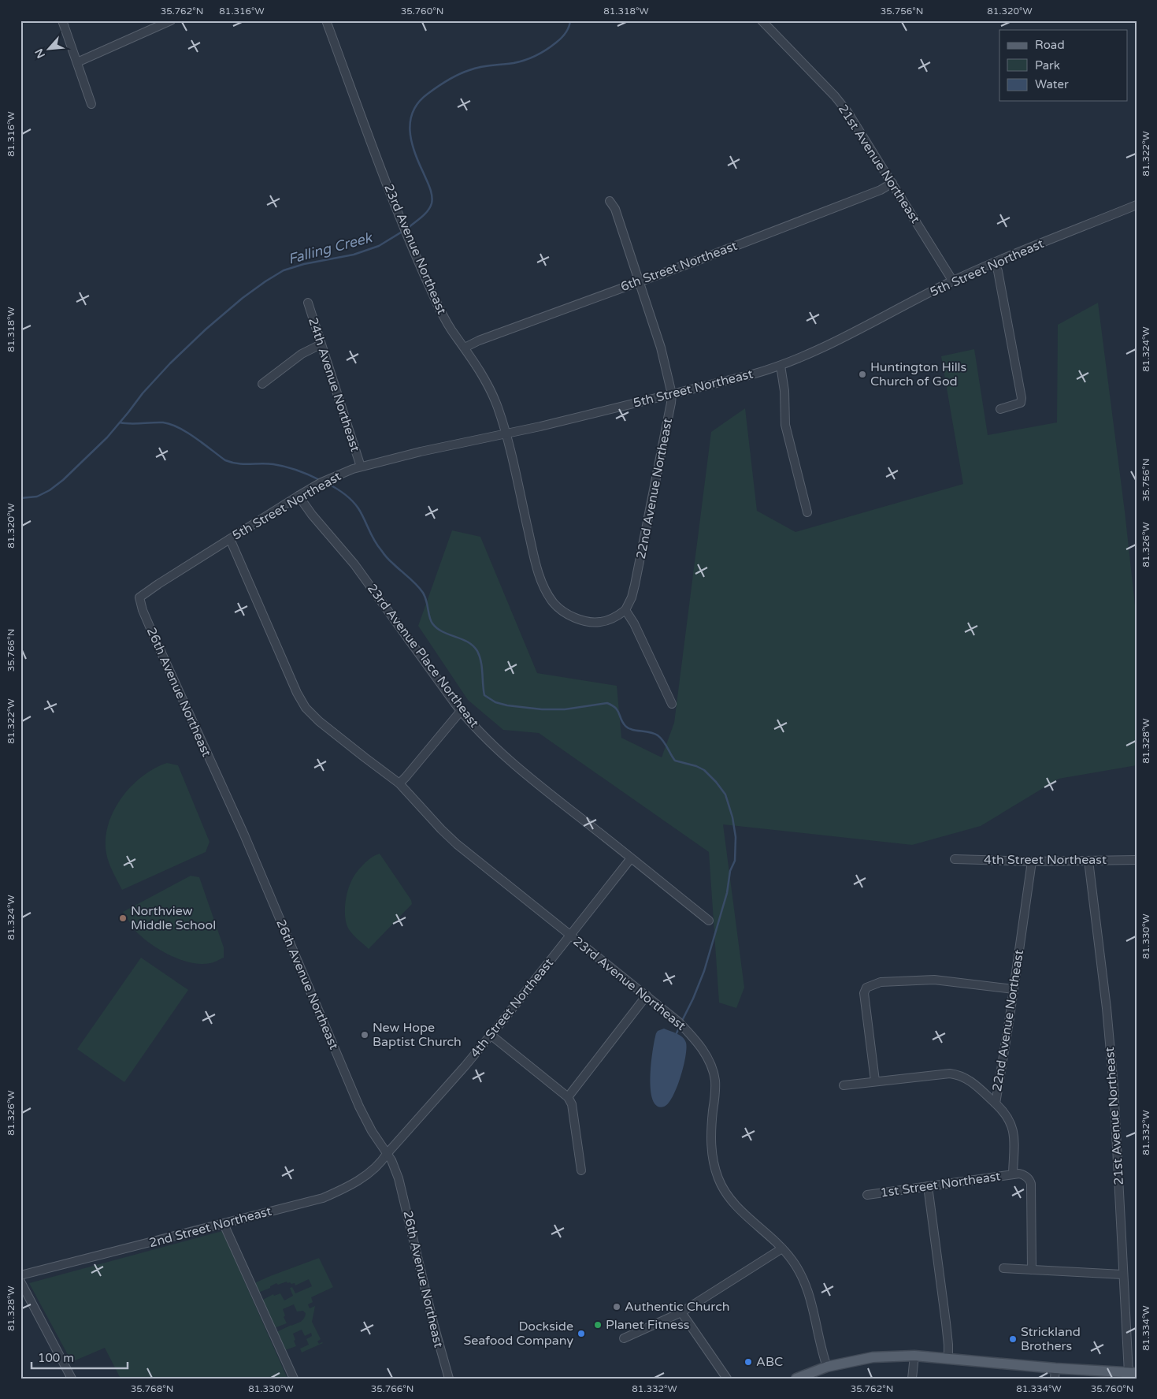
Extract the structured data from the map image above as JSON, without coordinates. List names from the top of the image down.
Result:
{
  "streets": {
    "street": [
      "21st Avenue Northeast",
      "23rd Avenue Northeast",
      "6th Street Northeast",
      "5th Street Northeast",
      "24th Avenue Northeast",
      "22nd Avenue Northeast",
      "23rd Avenue Place Northeast",
      "26th Avenue Northeast",
      "4th Street Northeast",
      "1st Street Northeast",
      "2nd Street Northeast"
    ]
  },
  "crossings": [
    ["21st Avenue Northeast", "6th Street Northeast"],
    ["21st Avenue Northeast", "5th Street Northeast"],
    ["21st Avenue Northeast", "4th Street Northeast"],
    ["23rd Avenue Northeast", "6th Street Northeast"],
    ["23rd Avenue Northeast", "5th Street Northeast"],
    ["23rd Avenue Northeast", "22nd Avenue Northeast"],
    ["23rd Avenue Northeast", "4th Street Northeast"],
    ["6th Street Northeast", "22nd Avenue Northeast"],
    ["5th Street Northeast", "24th Avenue Northeast"],
    ["5th Street Northeast", "22nd Avenue Northeast"],
    ["5th Street Northeast", "23rd Avenue Place Northeast"],
    ["5th Street Northeast", "26th Avenue Northeast"],
    ["22nd Avenue Northeast", "4th Street Northeast"],
    ["22nd Avenue Northeast", "1st Street Northeast"],
    ["23rd Avenue Place Northeast", "4th Street Northeast"],
    ["26th Avenue Northeast", "4th Street Northeast"],
    ["26th Avenue Northeast", "2nd Street Northeast"],
    ["4th Street Northeast", "2nd Street Northeast"]
  ],
  "water": ["Falling Creek"],
  "places": [
    "Huntington Hills Church of God",
    "Northview Middle School",
    "New Hope Baptist Church",
    "Authentic Church",
    "Planet Fitness",
    "Dockside Seafood Company",
    "Strickland Brothers",
    "ABC"
  ],
  "legend": ["Road", "Park", "Water"],
  "scale_bar": "100 m",
  "north": "bottom left",
  "coordinates": [
    "35.762°N",
    "81.316°W",
    "35.760°N",
    "81.318°W",
    "35.756°N",
    "81.320°W",
    "81.322°W",
    "81.324°W",
    "81.326°W",
    "35.766°N",
    "81.328°W",
    "81.330°W",
    "81.332°W",
    "81.334°W",
    "35.768°N"
  ]
}
